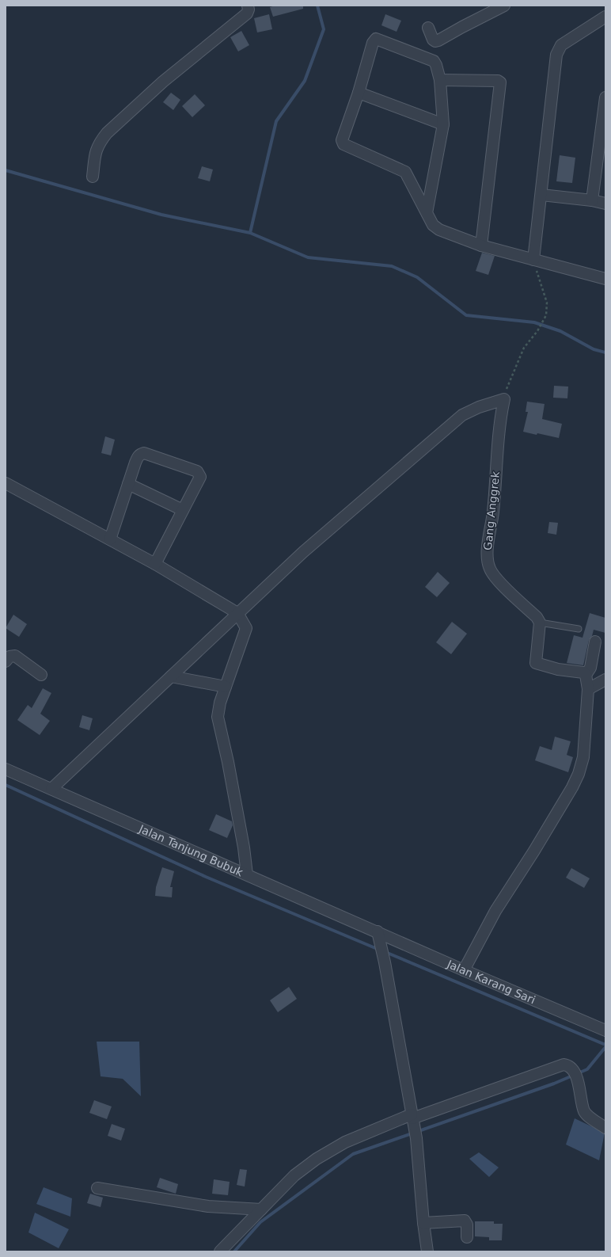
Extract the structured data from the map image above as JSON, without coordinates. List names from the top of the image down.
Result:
{
  "streets": {
    "street": ["Gang Anggrek", "Jalan Tanjung Bubuk", "Jalan Karang Sari"]
  },
  "crossings": [
    ["Jalan Tanjung Bubuk", "Jalan Karang Sari"]
  ]
}
